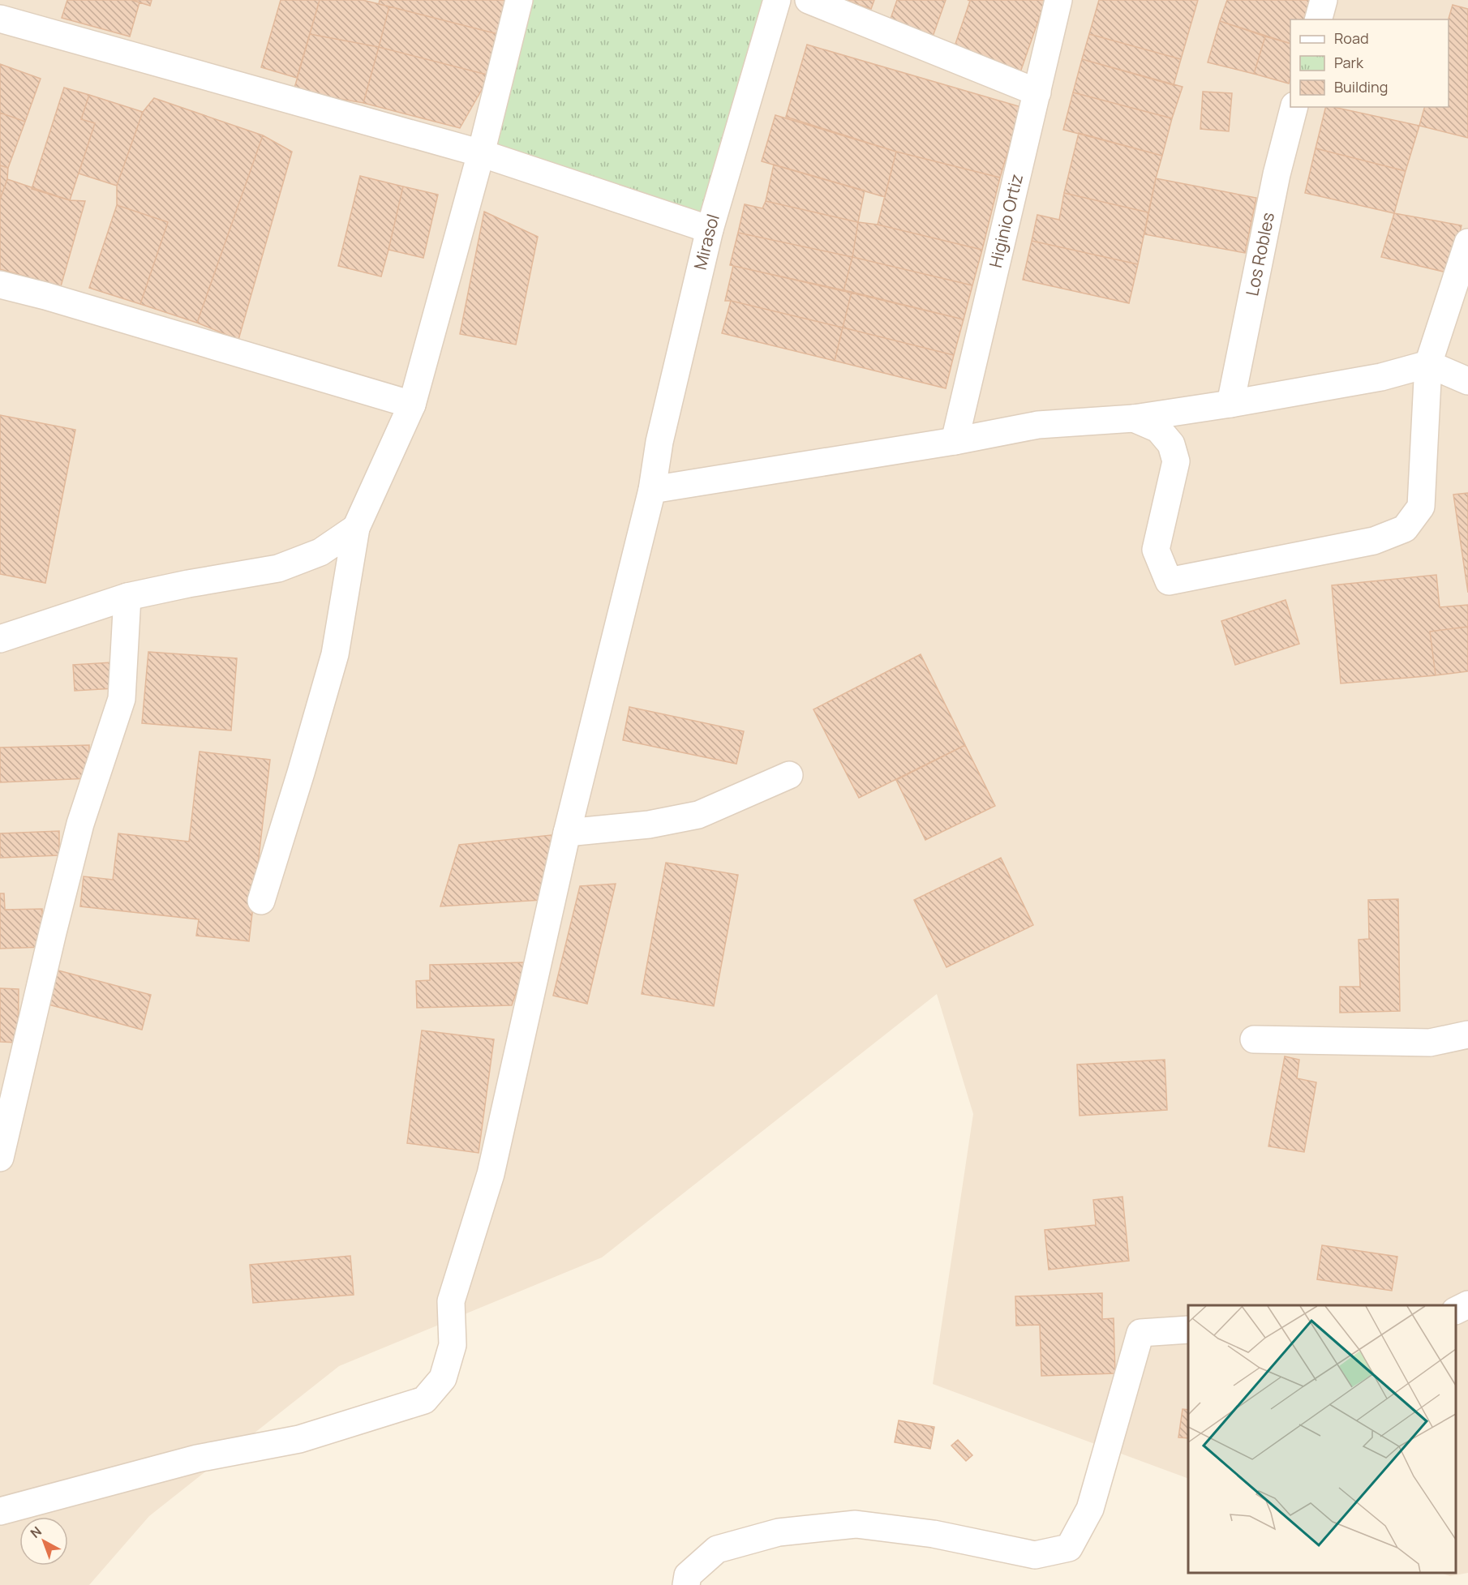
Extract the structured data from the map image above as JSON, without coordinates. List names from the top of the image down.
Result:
{
  "streets": {
    "street": ["Higinio Ortiz", "Mirasol", "Los Robles"]
  },
  "legend": ["Road", "Park", "Building"],
  "north": "top left"
}
